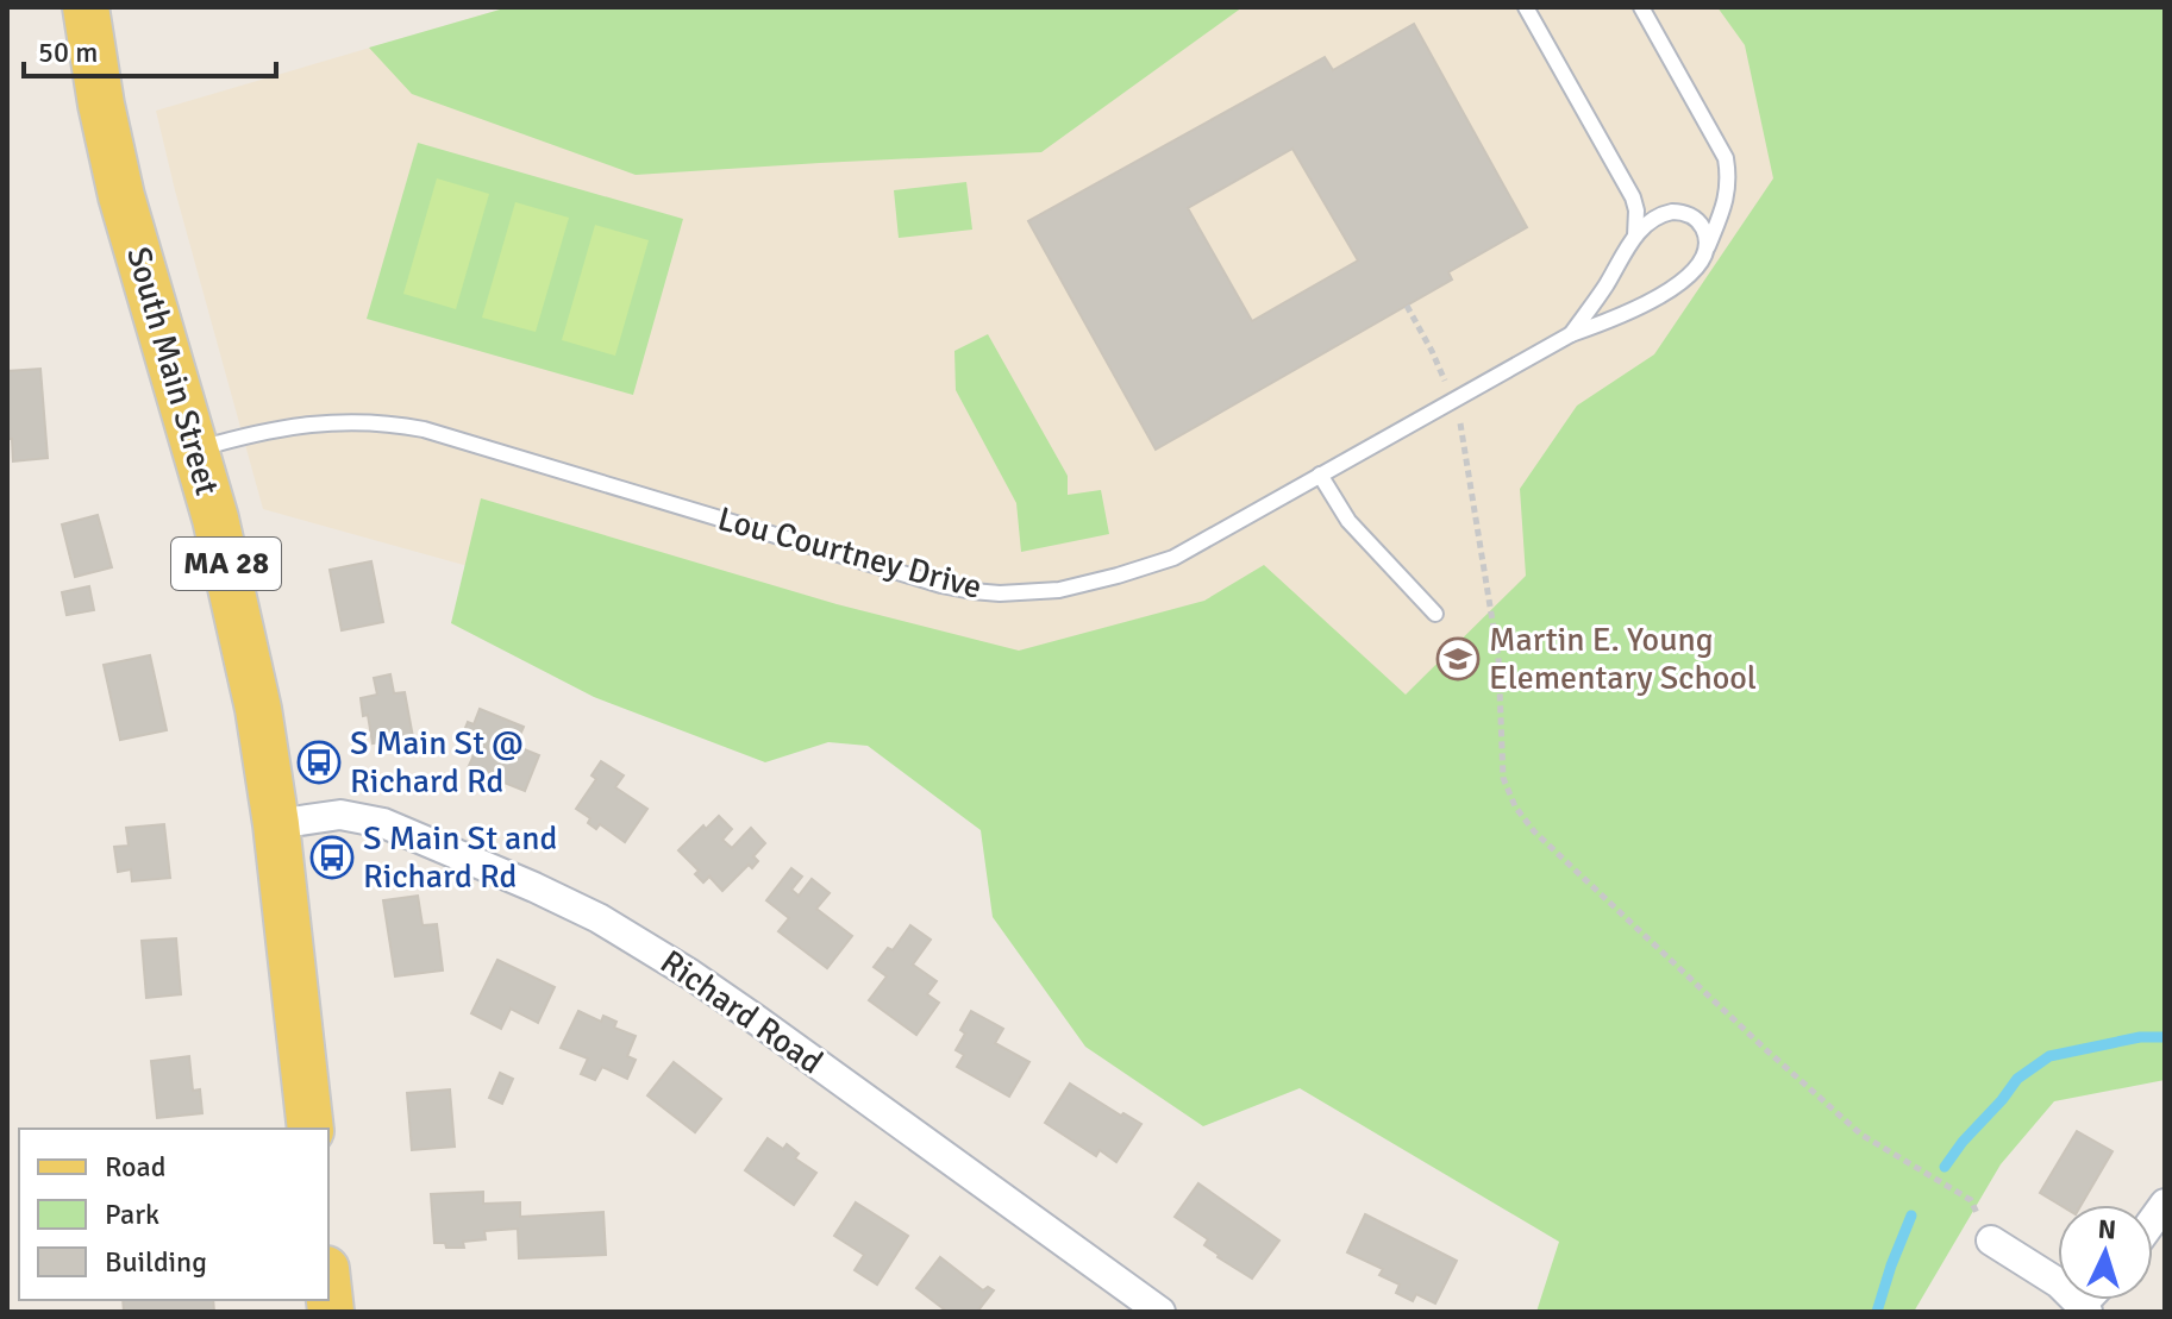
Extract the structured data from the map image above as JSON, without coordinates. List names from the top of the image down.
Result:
{
  "streets": {
    "main road": ["South Main Street", "MA 28"],
    "street": ["Richard Road"],
    "lane": ["Lou Courtney Drive"]
  },
  "crossings": [
    ["South Main Street", "Lou Courtney Drive"],
    ["South Main Street", "Richard Road"]
  ],
  "places": {
    "school or university": ["Martin E. Young Elementary School"],
    "bus stop": ["S Main St @ Richard Rd", "S Main St and Richard Rd"]
  },
  "legend": ["Road", "Park", "Building"],
  "scale_bar": "50 m",
  "north": "top"
}
